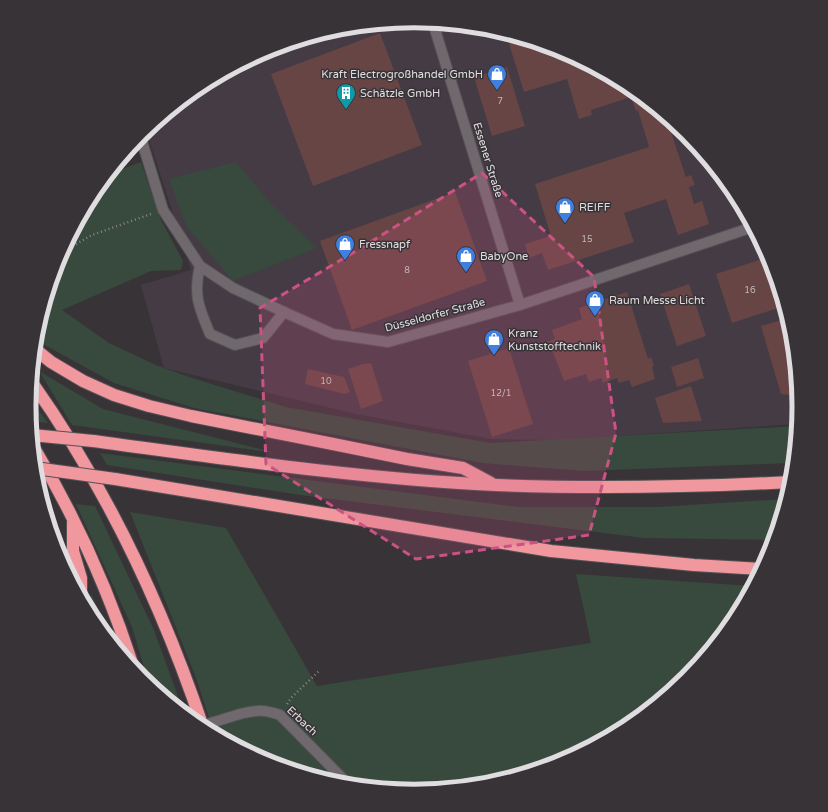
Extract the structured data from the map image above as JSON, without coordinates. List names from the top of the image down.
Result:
{
  "streets": {
    "street": ["Essener Straße", "Düsseldorfer Straße", "Erbach"]
  },
  "crossings": [
    ["Essener Straße", "Düsseldorfer Straße"]
  ],
  "places": {
    "shop": [
      "Kraft Electrogroßhandel GmbH",
      "REIFF",
      "Fressnapf",
      "BabyOne",
      "Raum Messe Licht",
      "Kranz Kunststofftechnik"
    ],
    "building": ["Schätzle GmbH"]
  },
  "house_numbers": [
    "7",
    "15",
    "8",
    "16",
    "10",
    "12/1"
  ]
}
